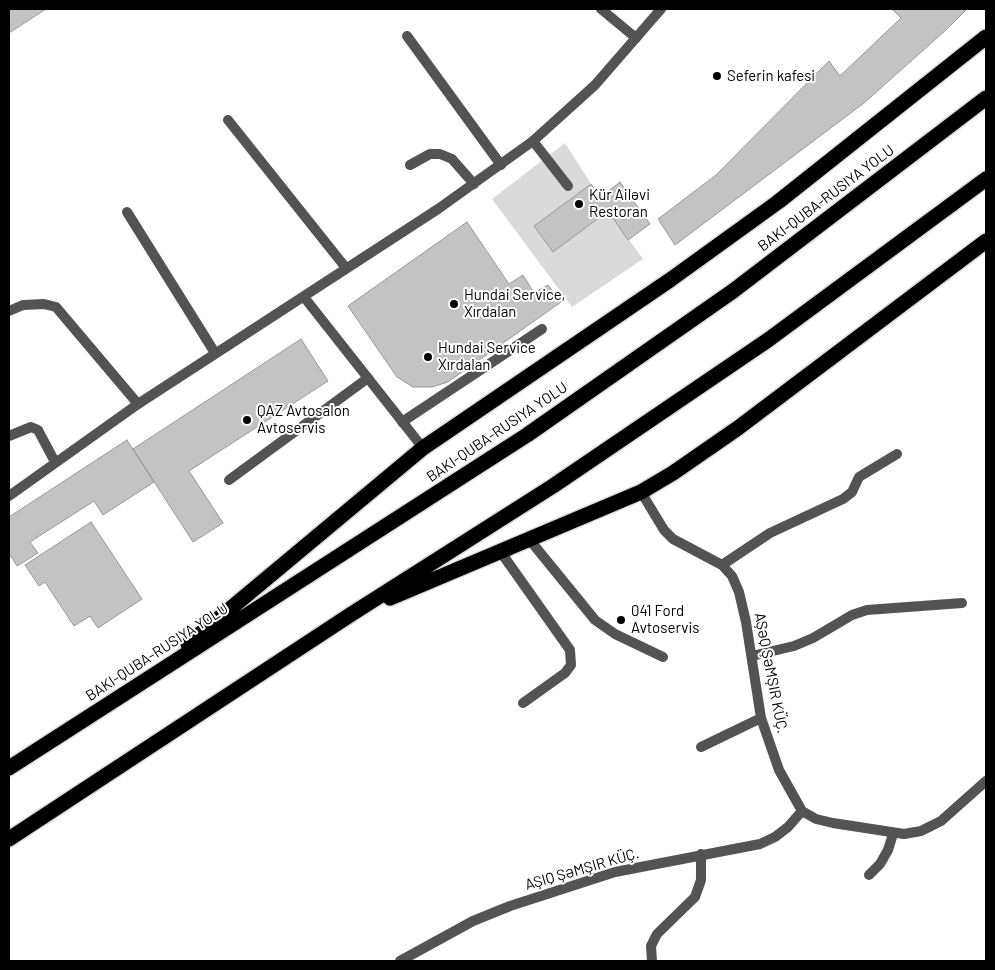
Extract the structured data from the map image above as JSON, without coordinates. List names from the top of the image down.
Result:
{
  "streets": {
    "street": ["AŞƏQ ŞƏMŞIR KÜÇ."]
  },
  "places": [
    "Seferin kafesi",
    "Kür Ailəvi Restoran",
    "Hundai Service, Xırdalan",
    "Hundai Service Xırdalan",
    "QAZ Avtosalon Avtoservis",
    "041 Ford Avtoservis"
  ]
}
